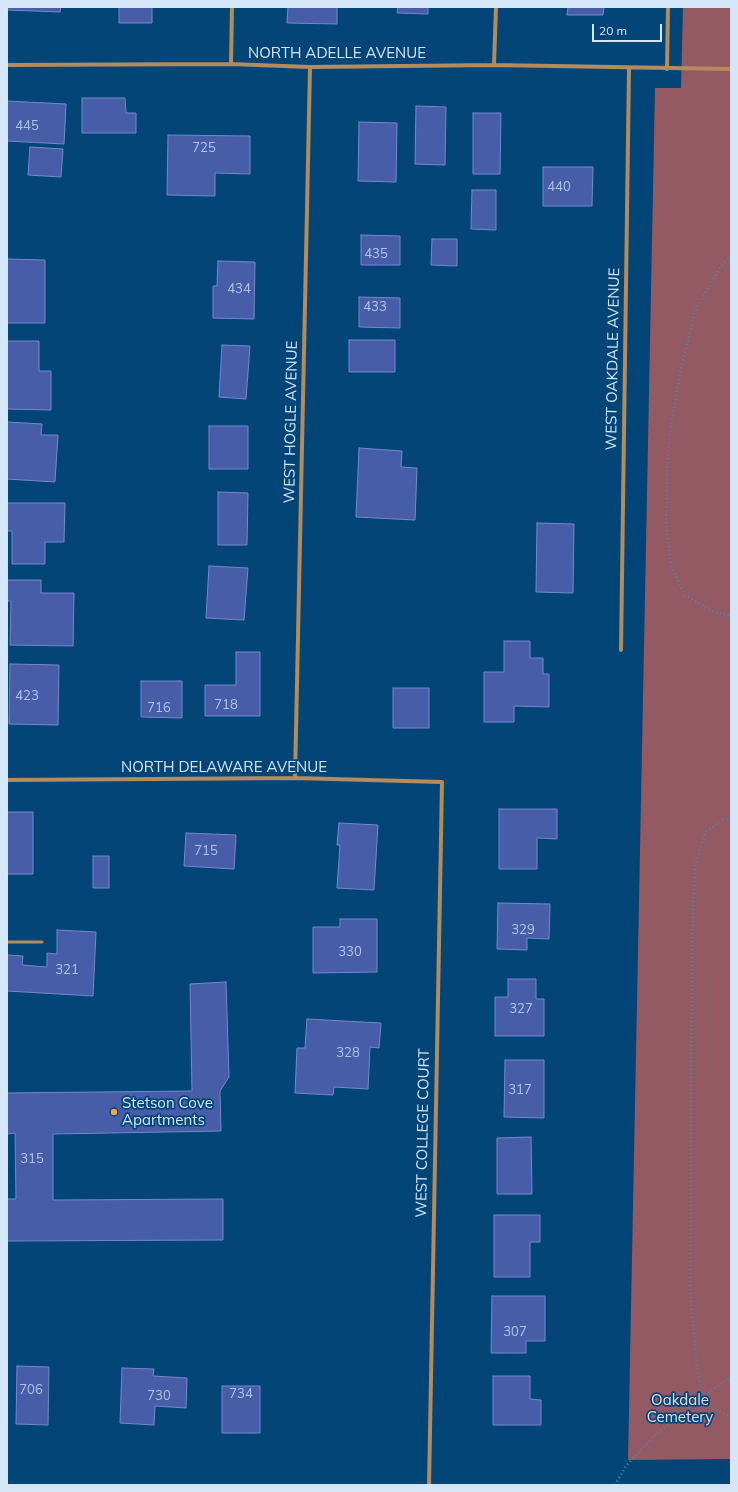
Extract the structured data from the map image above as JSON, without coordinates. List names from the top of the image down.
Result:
{
  "streets": {
    "street": [
      "NORTH ADELLE AVENUE",
      "WEST OAKDALE AVENUE",
      "WEST HOGLE AVENUE",
      "NORTH DELAWARE AVENUE",
      "WEST COLLEGE COURT"
    ]
  },
  "crossings": [
    ["NORTH ADELLE AVENUE", "WEST OAKDALE AVENUE"],
    ["NORTH ADELLE AVENUE", "WEST HOGLE AVENUE"],
    ["WEST HOGLE AVENUE", "NORTH DELAWARE AVENUE"],
    ["NORTH DELAWARE AVENUE", "WEST COLLEGE COURT"]
  ],
  "parks": ["Oakdale Cemetery"],
  "places": ["Stetson Cove Apartments"],
  "house_numbers": [
    "445",
    "725",
    "440",
    "435",
    "434",
    "433",
    "423",
    "718",
    "716",
    "715",
    "329",
    "330",
    "321",
    "327",
    "328",
    "317",
    "315",
    "307",
    "706",
    "734",
    "730"
  ],
  "scale_bar": "20 m"
}
